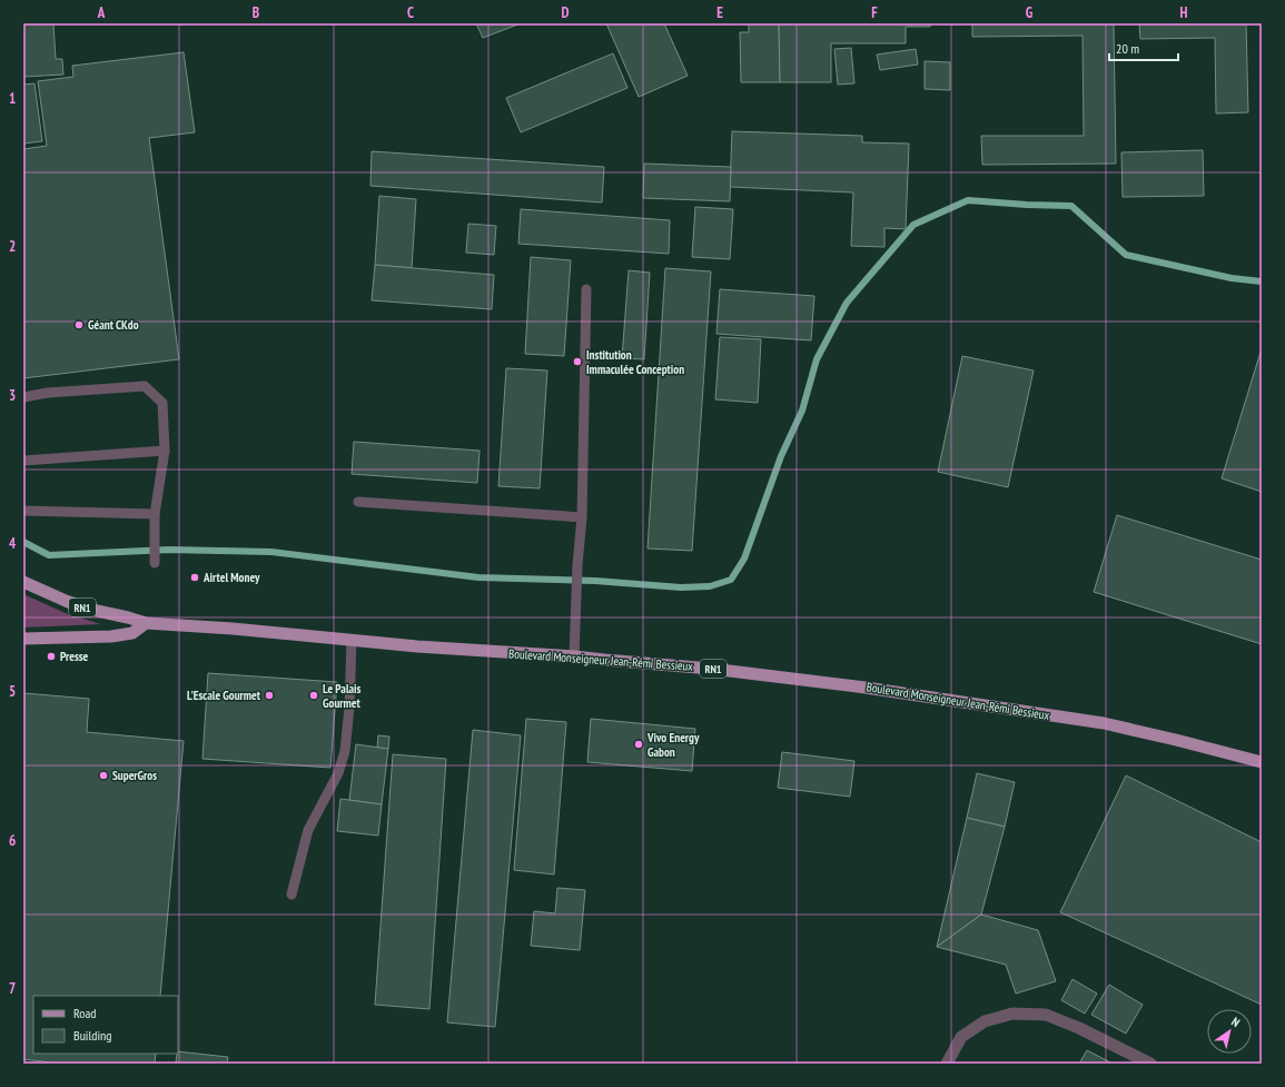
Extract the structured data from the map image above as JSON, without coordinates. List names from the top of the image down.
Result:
{
  "streets": {
    "main road": ["RN1", "Boulevard Monseigneur Jean-Rémi Bessieux"]
  },
  "places": [
    "Géant CKdo",
    "Institution Immaculée Conception",
    "Airtel Money",
    "Presse",
    "L'Escale Gourmet",
    "Le Palais Gourmet",
    "Vivo Energy Gabon",
    "SuperGros"
  ],
  "legend": ["Road", "Building"],
  "scale_bar": "20 m",
  "north": "top right",
  "grid": {
    "columns": [
      "A",
      "B",
      "C",
      "D",
      "E",
      "F",
      "G",
      "H"
    ],
    "rows": [
      "1",
      "2",
      "3",
      "4",
      "5",
      "6",
      "7"
    ]
  }
}
